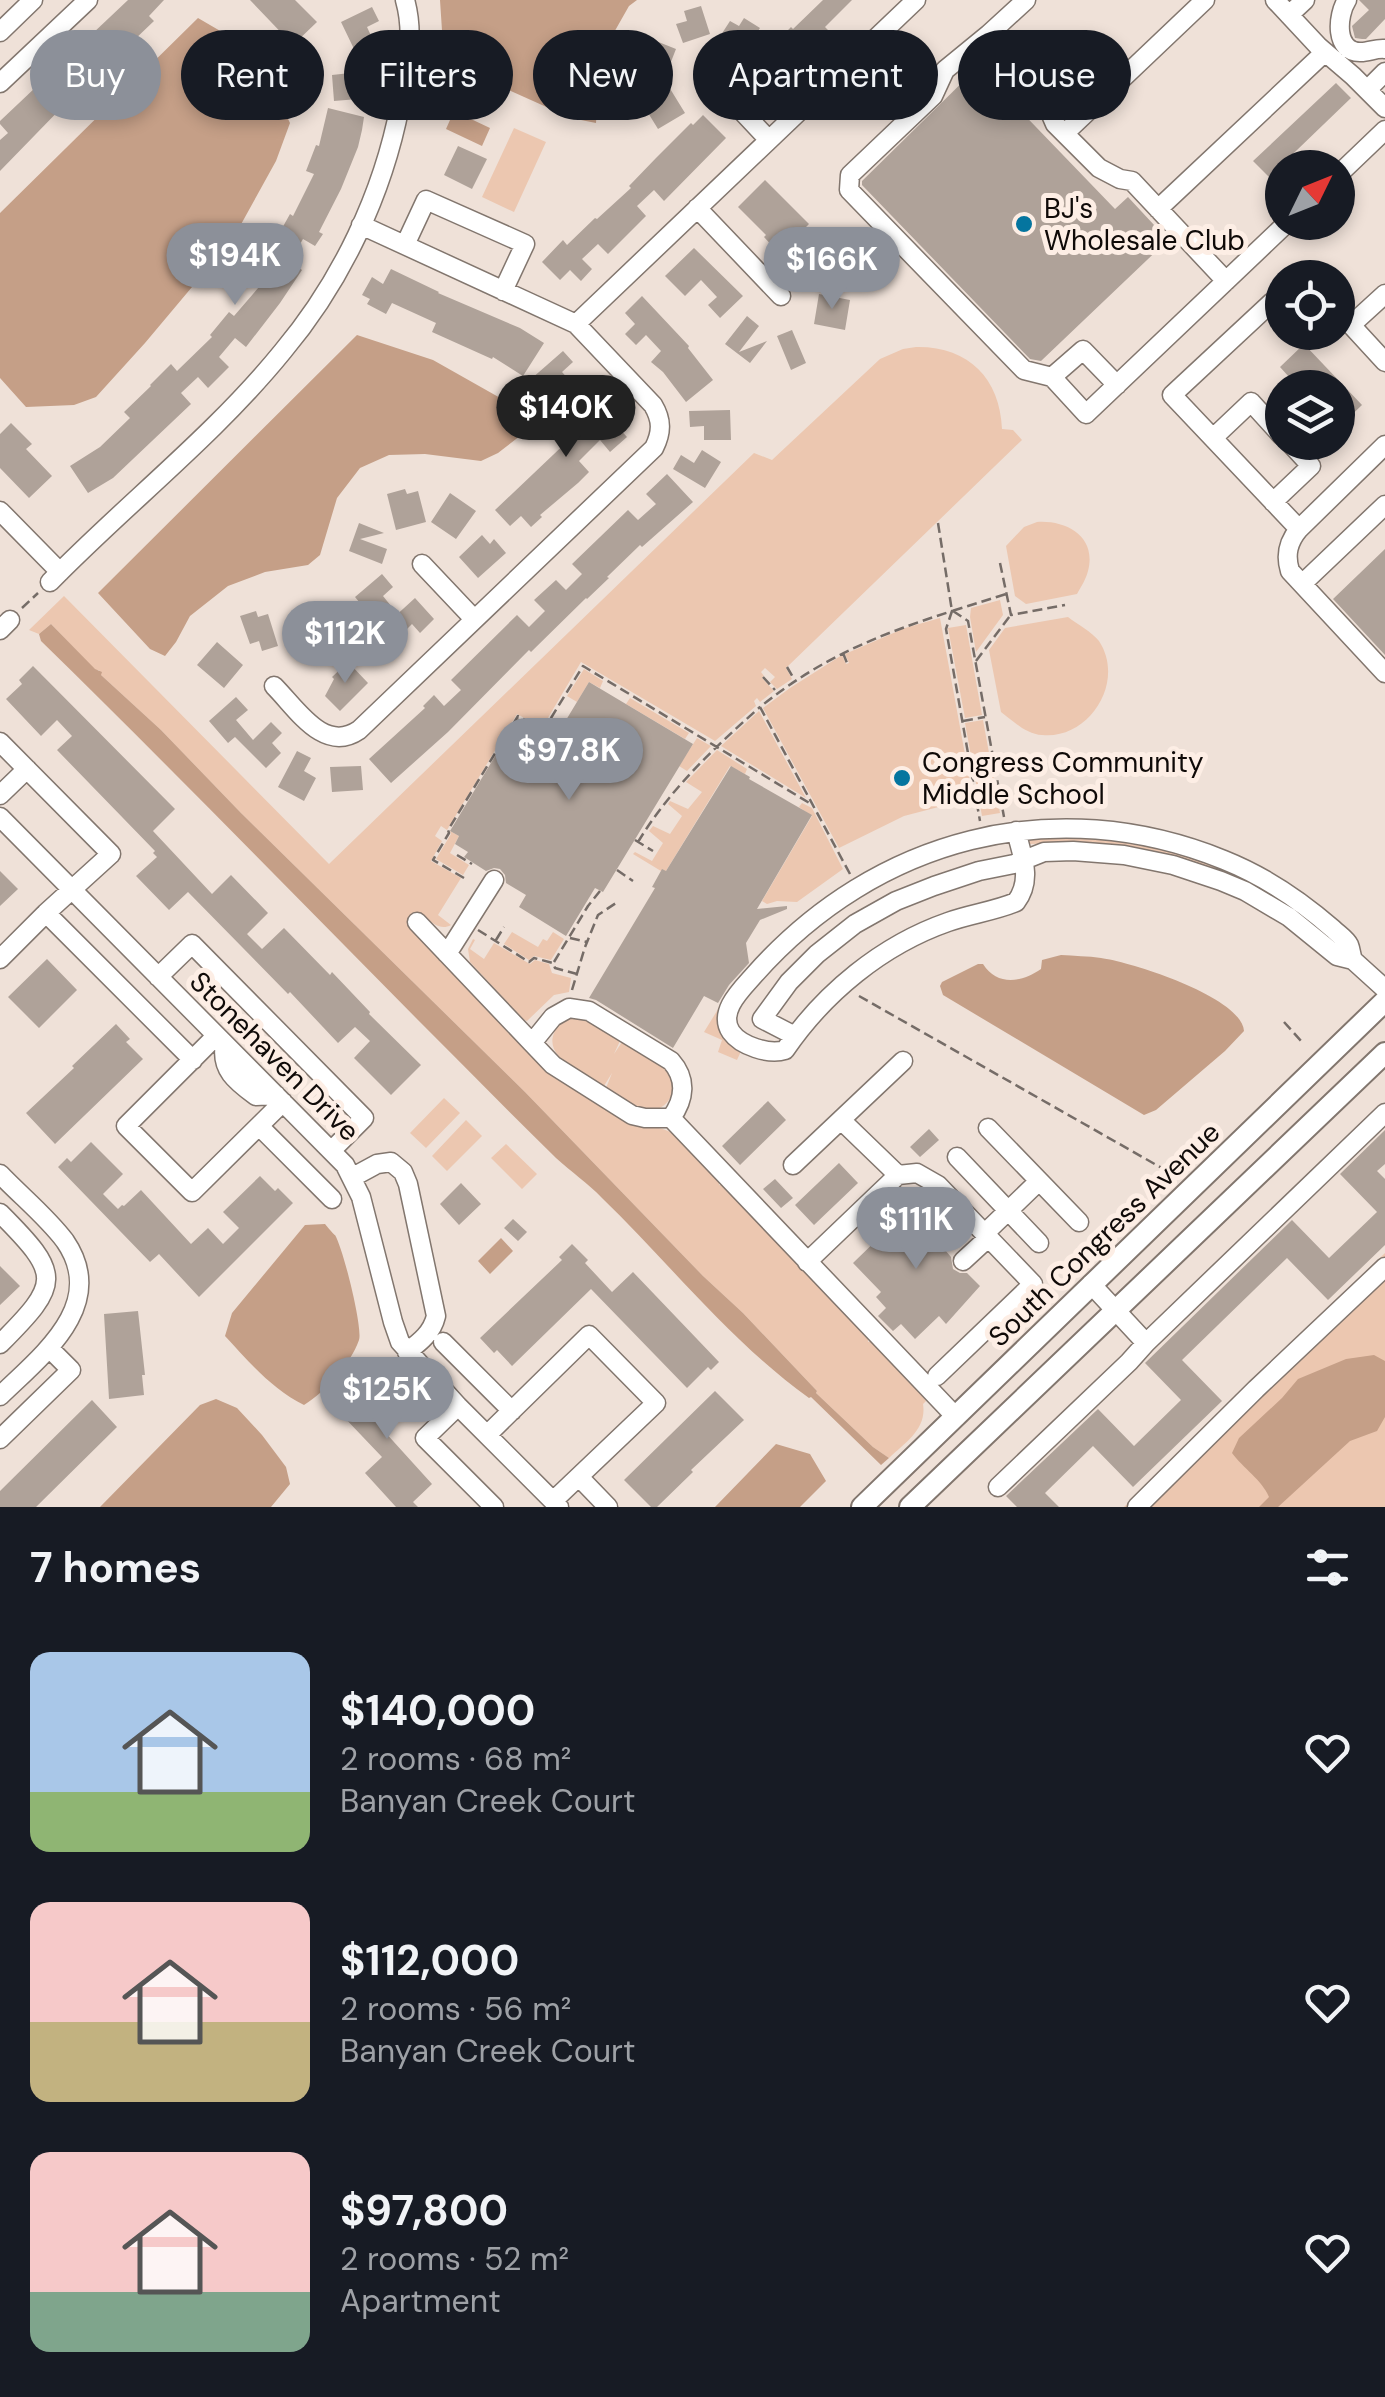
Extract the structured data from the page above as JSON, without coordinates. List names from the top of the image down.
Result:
{
  "streets": {
    "main road": ["South Congress Avenue"],
    "street": ["Stonehaven Drive"]
  },
  "places": ["BJ's Wholesale Club", "Congress Community Middle School"],
  "north": "top right",
  "page": {
    "chip": [
      "Buy",
      "Rent",
      "Filters",
      "New",
      "Apartment",
      "House"
    ],
    "price": [
      "$194K",
      "$166K",
      "$140K",
      "$112K",
      "$97.8K",
      "$111K",
      "$125K"
    ],
    "heading": "7 homes",
    "list": [
      {
        "name": "$140,000",
        "note": "2 rooms · 68 m² · Banyan Creek Court"
      },
      {
        "name": "$112,000",
        "note": "2 rooms · 56 m² · Banyan Creek Court"
      },
      {
        "name": "$97,800",
        "note": "2 rooms · 52 m² · Apartment"
      }
    ]
  }
}
